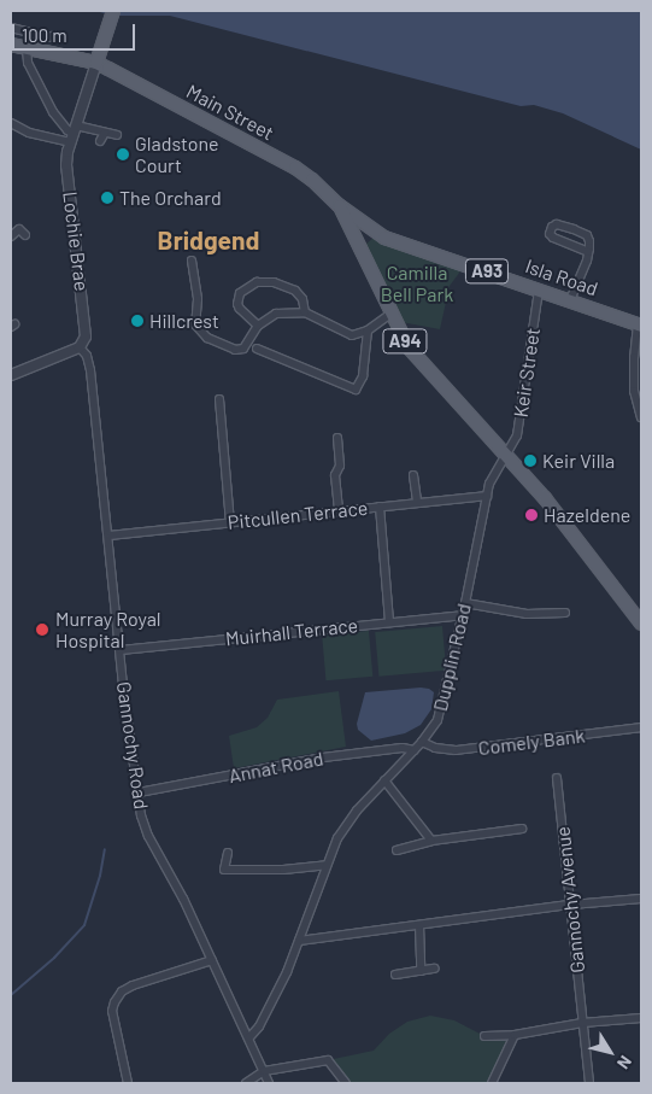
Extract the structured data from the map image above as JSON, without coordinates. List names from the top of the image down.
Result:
{
  "streets": {
    "main road": [
      "Main Street",
      "A93",
      "Isla Road",
      "A94"
    ],
    "street": [
      "Lochie Brae",
      "Keir Street",
      "Pitcullen Terrace",
      "Muirhall Terrace",
      "Dupplin Road",
      "Comely Bank",
      "Gannochy Road",
      "Annat Road",
      "Gannochy Avenue"
    ]
  },
  "crossings": [
    ["Main Street", "Lochie Brae"],
    ["Main Street", "Isla Road"],
    ["Main Street", "A94"],
    ["Lochie Brae", "Gannochy Road"],
    ["Isla Road", "A94"],
    ["Isla Road", "Keir Street"],
    ["A94", "Keir Street"],
    ["A94", "Dupplin Road"],
    ["Keir Street", "Dupplin Road"],
    ["Pitcullen Terrace", "Dupplin Road"],
    ["Pitcullen Terrace", "Gannochy Road"],
    ["Muirhall Terrace", "Dupplin Road"],
    ["Muirhall Terrace", "Gannochy Road"],
    ["Dupplin Road", "Comely Bank"],
    ["Dupplin Road", "Gannochy Road"],
    ["Dupplin Road", "Annat Road"],
    ["Gannochy Road", "Annat Road"]
  ],
  "districts": ["Bridgend"],
  "parks": ["Camilla Bell Park"],
  "places": [
    "Gladstone Court",
    "The Orchard",
    "Hillcrest",
    "Keir Villa",
    "Hazeldene",
    "Murray Royal Hospital"
  ],
  "scale_bar": "100 m",
  "north": "bottom right"
}
